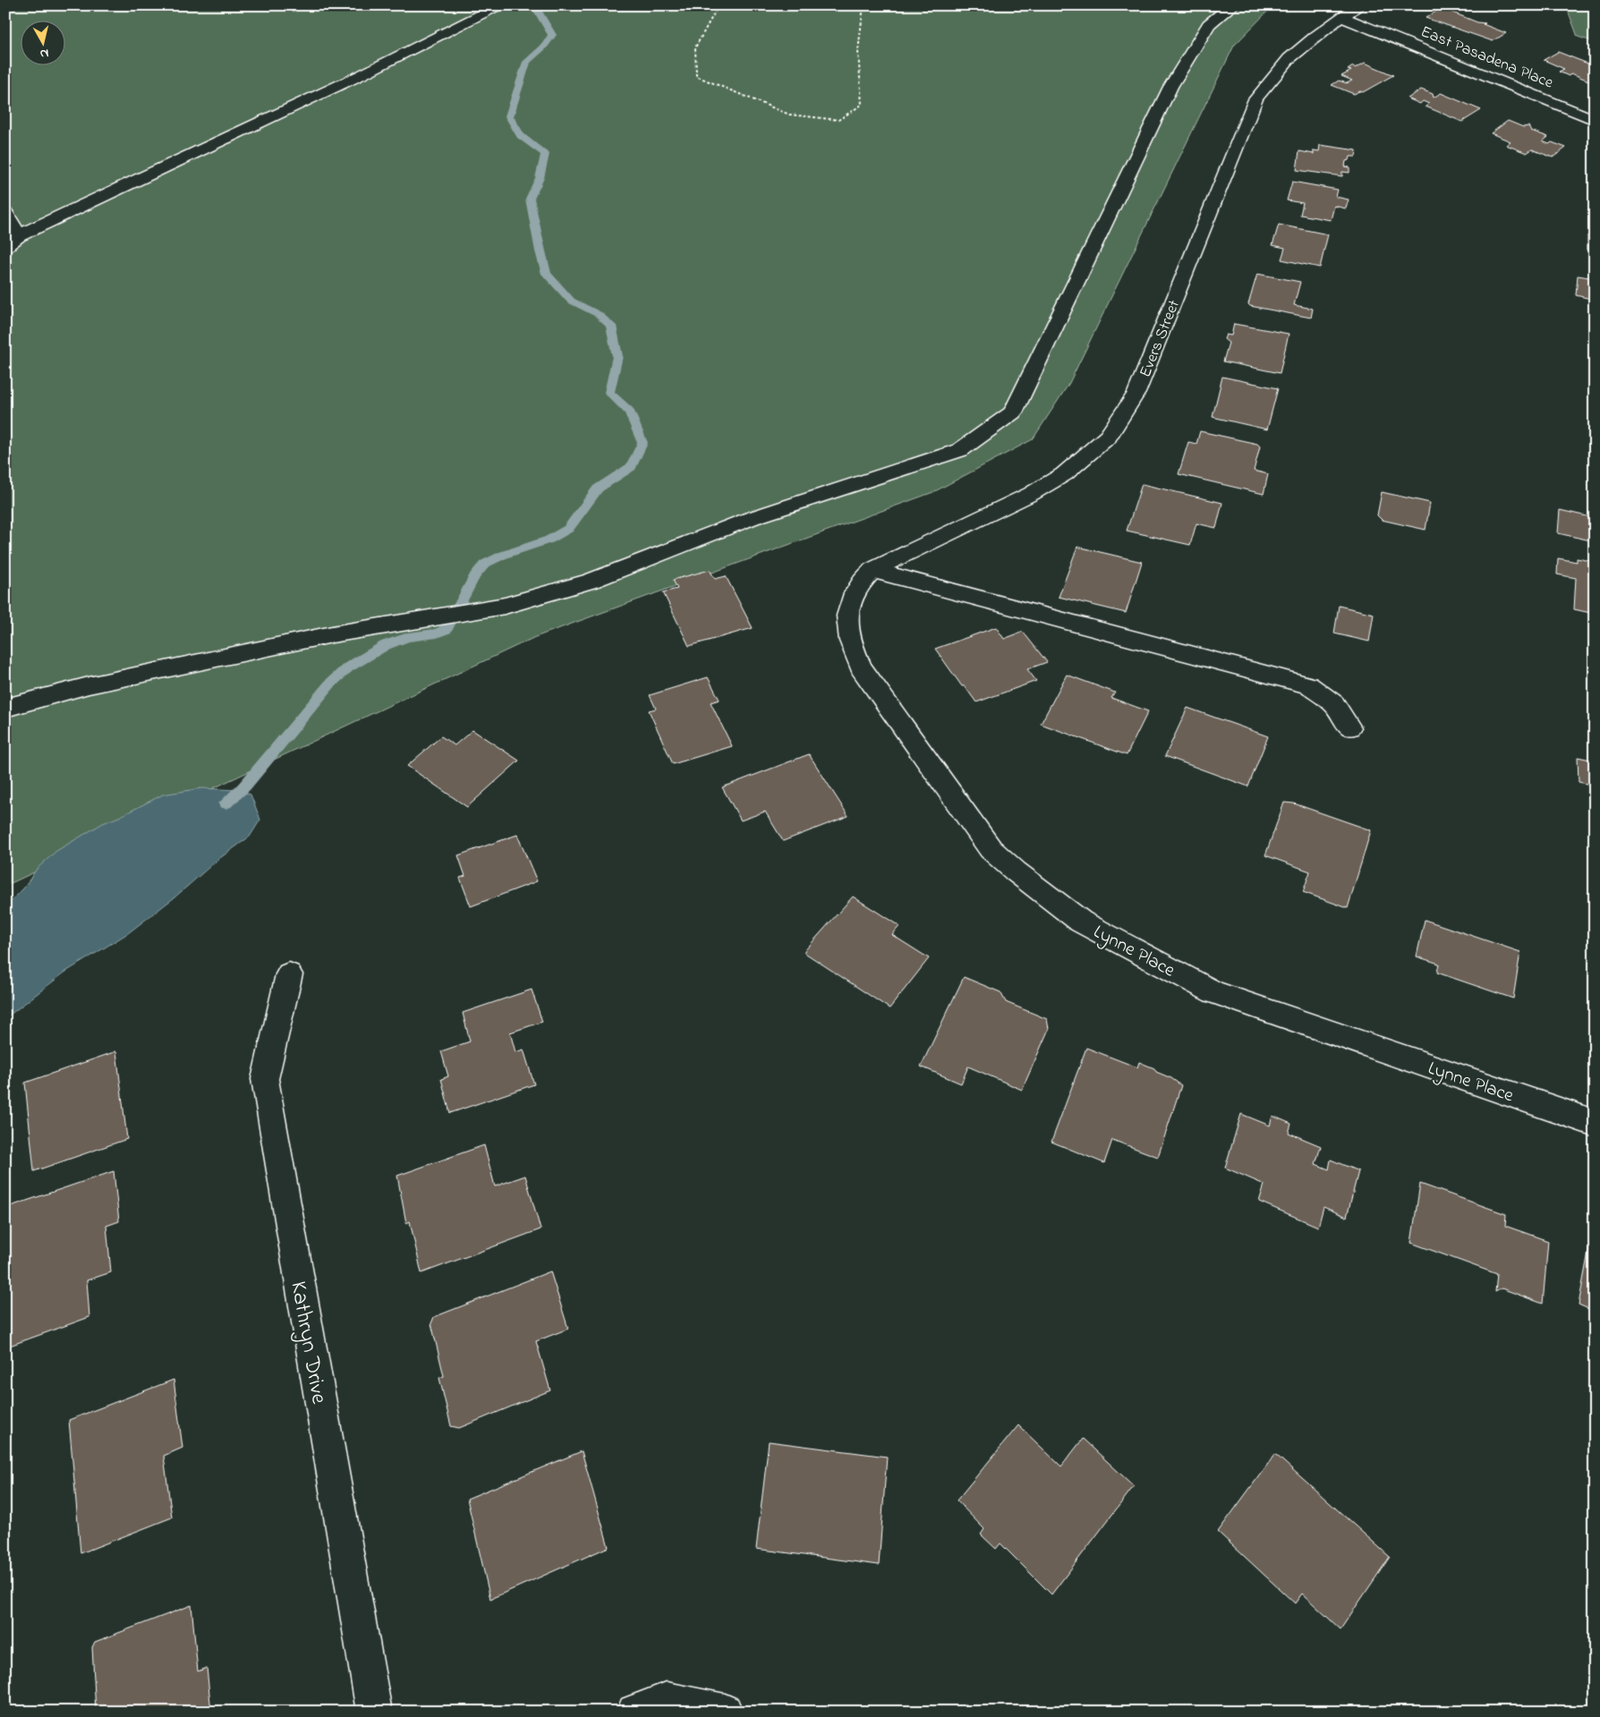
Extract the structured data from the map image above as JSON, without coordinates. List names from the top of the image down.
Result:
{
  "streets": {
    "street": [
      "East Pasadena Place",
      "Evers Street",
      "Lynne Place",
      "Kathryn Drive"
    ]
  },
  "crossings": [
    ["East Pasadena Place", "Evers Street"],
    ["Evers Street", "Lynne Place"]
  ],
  "north": "bottom"
}
